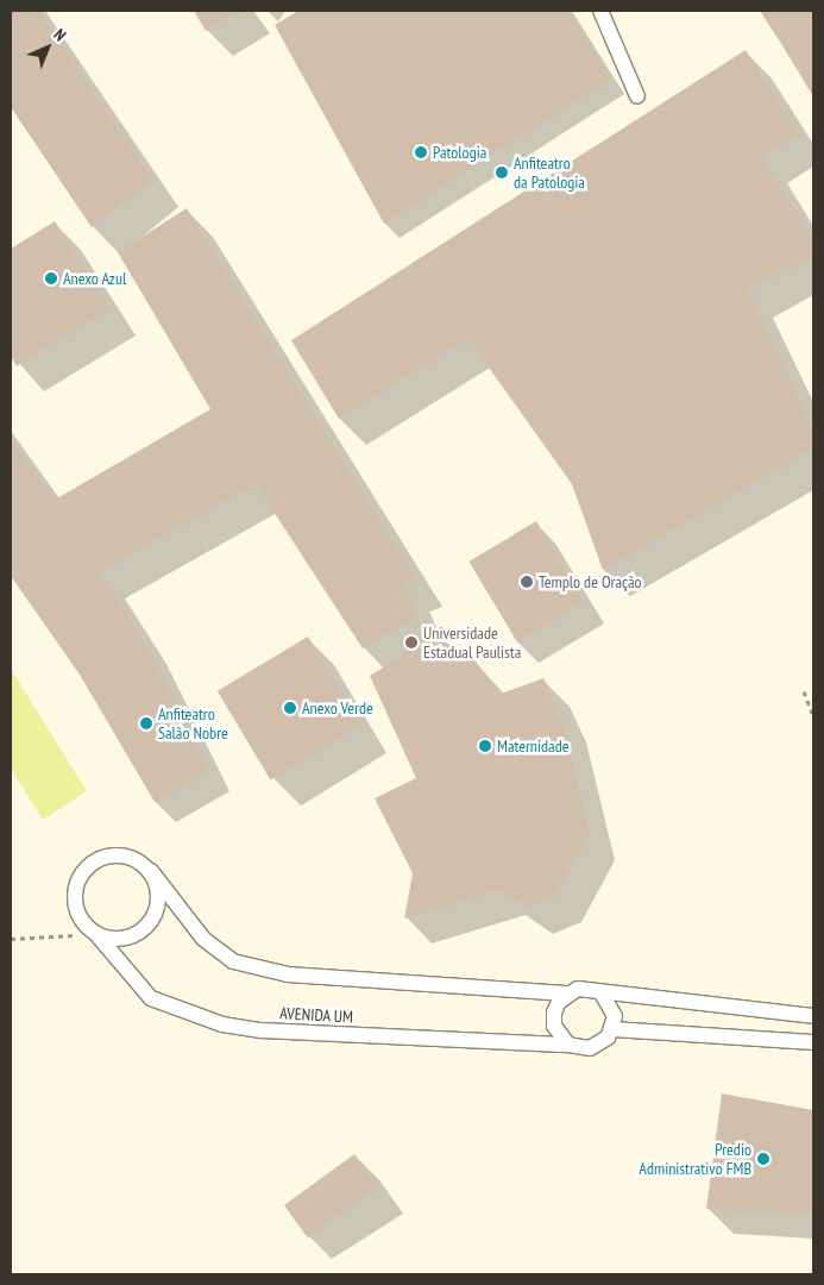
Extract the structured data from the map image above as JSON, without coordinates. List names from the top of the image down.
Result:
{
  "streets": {
    "lane": ["AVENIDA UM"]
  },
  "places": [
    "Patologia",
    "Anfiteatro da Patologia",
    "Anexo Azul",
    "Templo de Oração",
    "Universidade Estadual Paulista",
    "Anexo Verde",
    "Anfiteatro Salão Nobre",
    "Maternidade",
    "Predio Administrativo FMB"
  ],
  "north": "top right"
}
